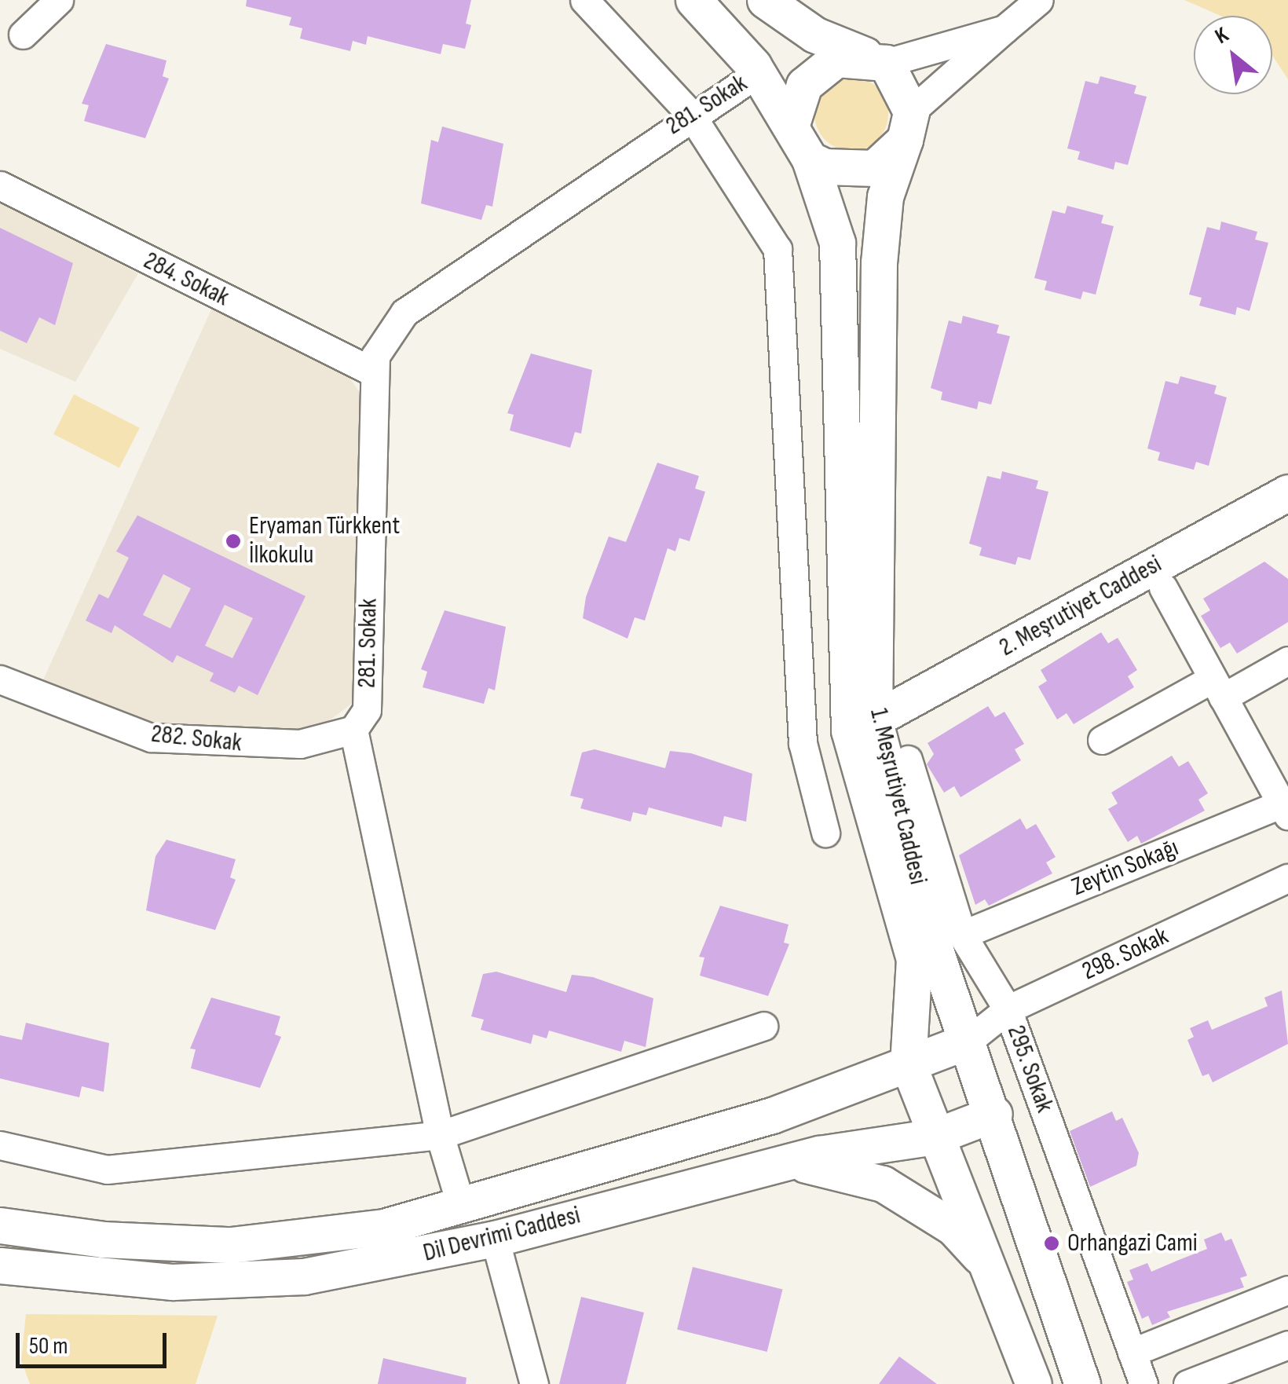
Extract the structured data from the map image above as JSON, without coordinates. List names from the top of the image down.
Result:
{
  "streets": {
    "main road": ["2. Meşrutiyet Caddesi", "1. Meşrutiyet Caddesi", "Dil Devrimi Caddesi"],
    "street": [
      "281. Sokak",
      "284. Sokak",
      "282. Sokak",
      "Zeytin Sokağı",
      "298. Sokak",
      "295. Sokak"
    ]
  },
  "crossings": [
    ["281. Sokak", "284. Sokak"],
    ["281. Sokak", "282. Sokak"],
    ["2. Meşrutiyet Caddesi", "1. Meşrutiyet Caddesi"],
    ["1. Meşrutiyet Caddesi", "298. Sokak"],
    ["1. Meşrutiyet Caddesi", "Dil Devrimi Caddesi"],
    ["Zeytin Sokağı", "295. Sokak"],
    ["298. Sokak", "295. Sokak"],
    ["298. Sokak", "Dil Devrimi Caddesi"]
  ],
  "places": ["Eryaman Türkkent İlkokulu", "Orhangazi Cami"],
  "scale_bar": "50 m",
  "north": "top left"
}
